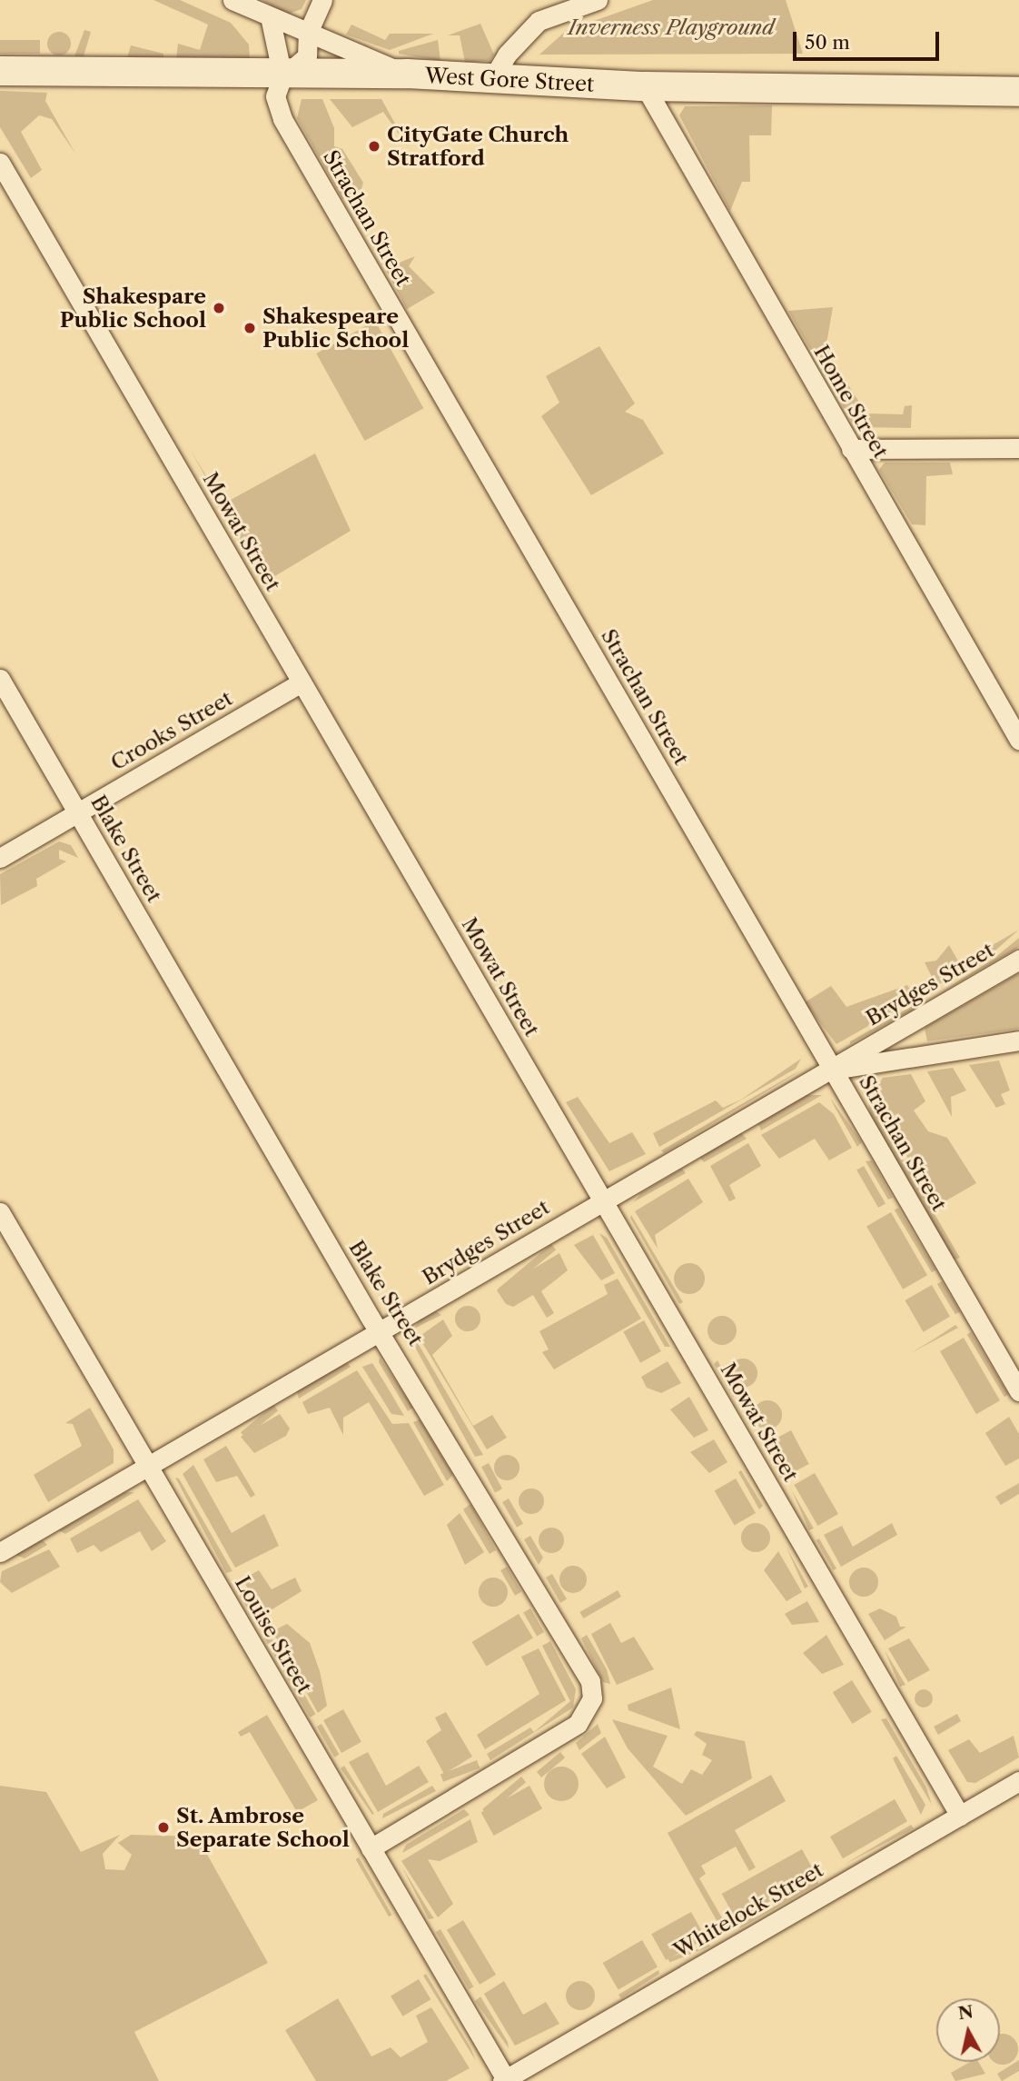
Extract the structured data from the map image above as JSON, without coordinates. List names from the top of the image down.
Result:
{
  "streets": {
    "street": [
      "West Gore Street",
      "Strachan Street",
      "Home Street",
      "Mowat Street",
      "Crooks Street",
      "Blake Street",
      "Brydges Street",
      "Louise Street",
      "Whitelock Street"
    ]
  },
  "crossings": [
    ["West Gore Street", "Strachan Street"],
    ["West Gore Street", "Home Street"],
    ["Strachan Street", "Brydges Street"],
    ["Mowat Street", "Crooks Street"],
    ["Mowat Street", "Brydges Street"],
    ["Mowat Street", "Whitelock Street"],
    ["Crooks Street", "Blake Street"],
    ["Blake Street", "Brydges Street"],
    ["Blake Street", "Louise Street"],
    ["Brydges Street", "Louise Street"],
    ["Louise Street", "Whitelock Street"]
  ],
  "parks": ["Inverness Playground"],
  "places": [
    "CityGate Church Stratford",
    "Shakespare Public School",
    "Shakespeare Public School",
    "St. Ambrose Separate School"
  ],
  "scale_bar": "50 m",
  "north": "top"
}
